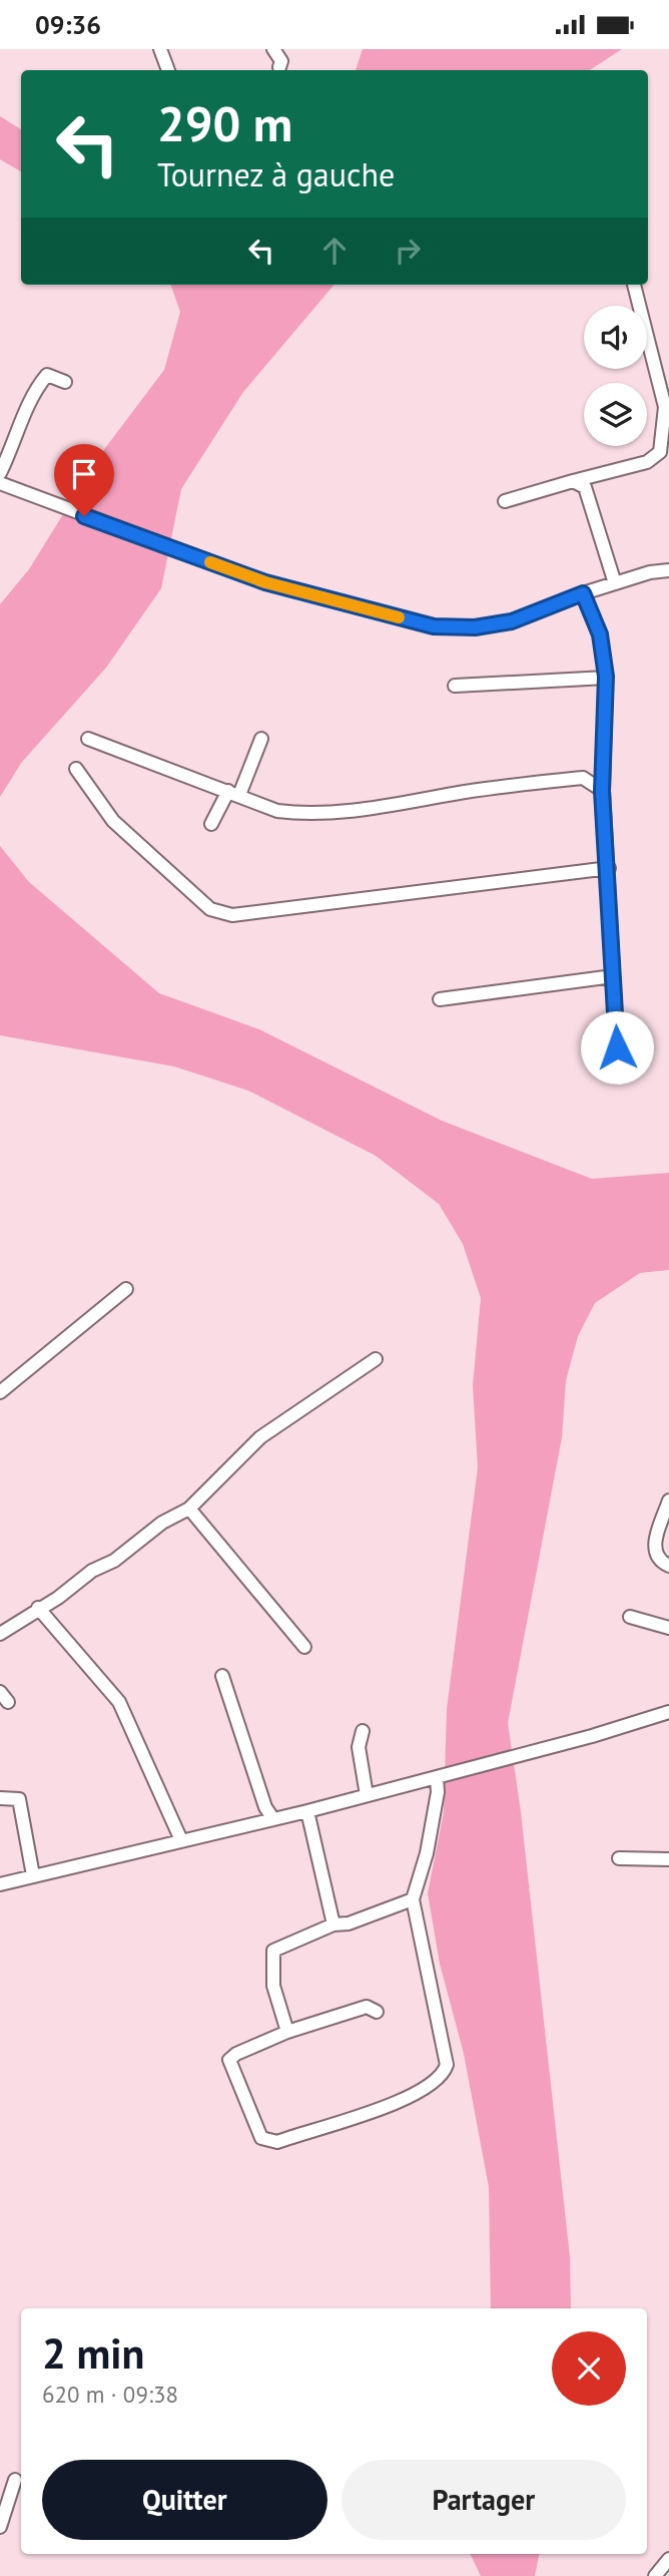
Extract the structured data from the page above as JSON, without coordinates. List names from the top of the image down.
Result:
{
  "page": {
    "status": "09:36",
    "turn": ["290 m", "Tournez à gauche"],
    "heading": ["2 min", "620 m · 09:38"],
    "buttons": ["Quitter", "Partager"]
  }
}
